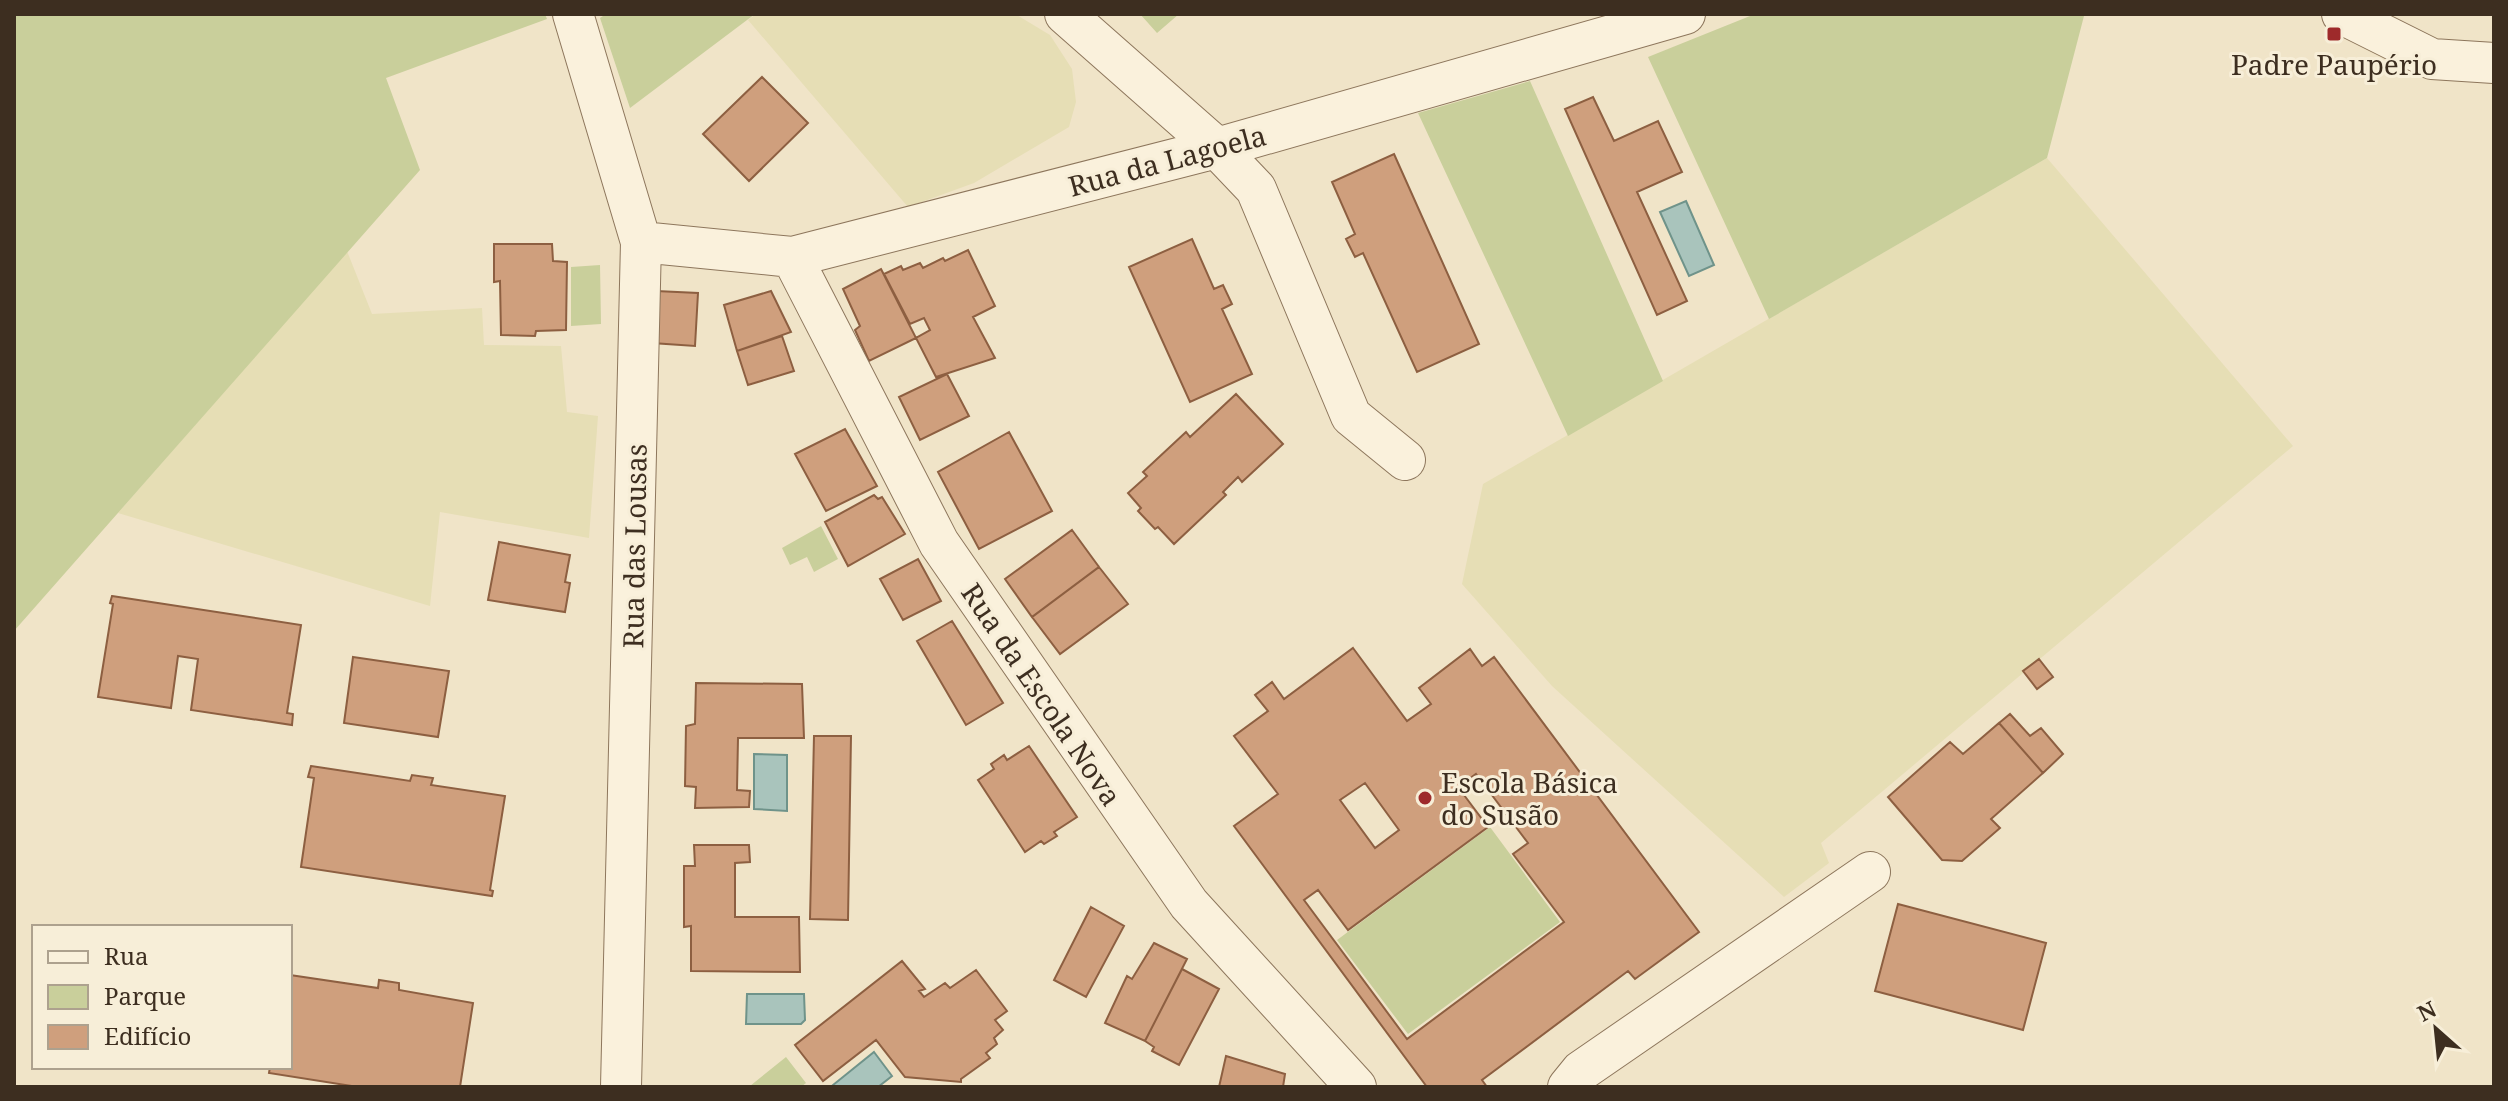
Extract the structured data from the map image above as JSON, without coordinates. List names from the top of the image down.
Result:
{
  "streets": {
    "street": ["Rua da Lagoela", "Rua das Lousas", "Rua da Escola Nova"]
  },
  "crossings": [
    ["Rua da Lagoela", "Rua das Lousas"],
    ["Rua da Lagoela", "Rua da Escola Nova"]
  ],
  "places": {
    "transit": ["Padre Paupério"],
    "other": ["Escola Básica do Susão"]
  },
  "legend": ["Rua", "Parque", "Edifício"],
  "north": "top left"
}
